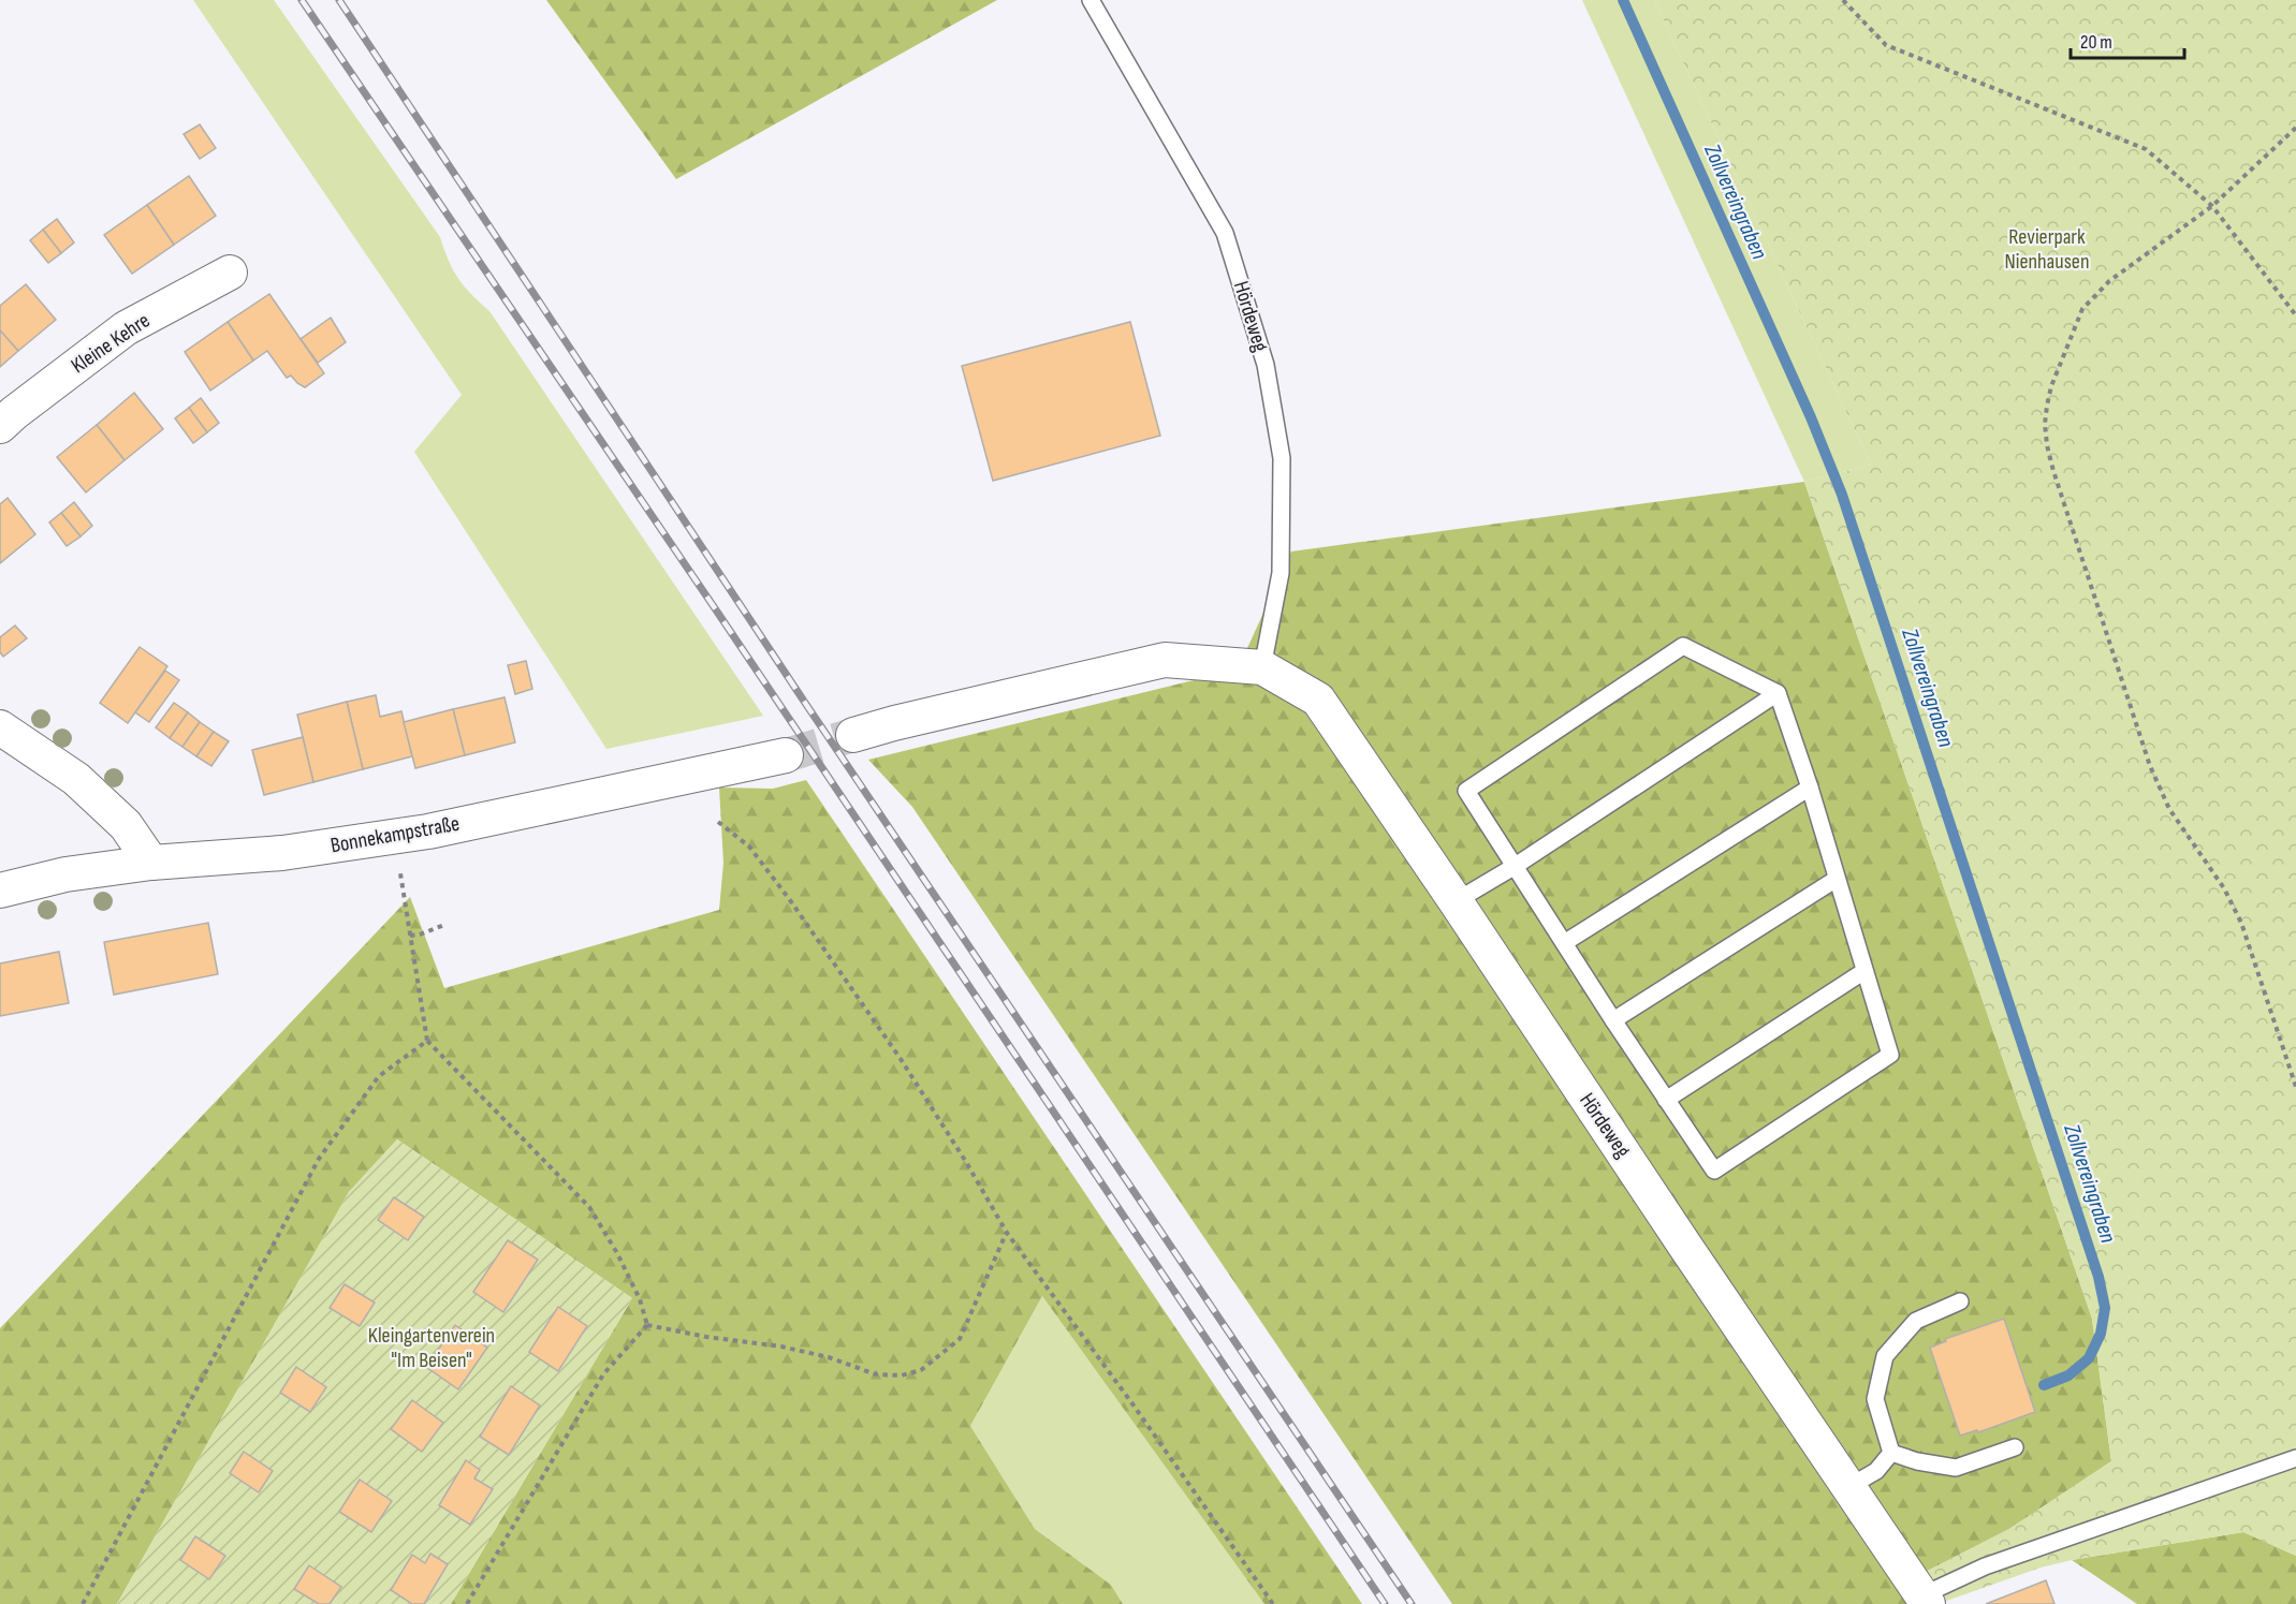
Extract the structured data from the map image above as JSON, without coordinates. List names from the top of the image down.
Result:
{
  "streets": {
    "street": ["Hördeweg", "Kleine Kehre", "Bonnekampstraße"]
  },
  "water": ["Zollvereingraben"],
  "parks": ["Revierpark Nienhausen", "Kleingartenverein \"Im Beisen\""],
  "scale_bar": "20 m"
}
